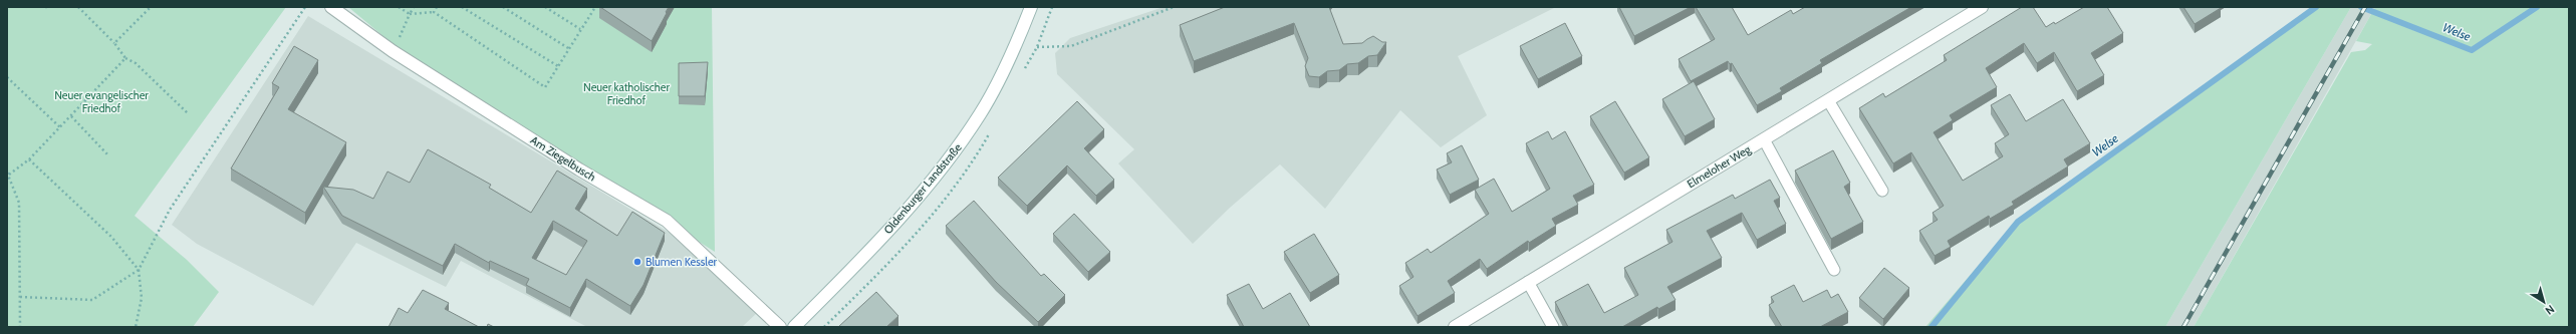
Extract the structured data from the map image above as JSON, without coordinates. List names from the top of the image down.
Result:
{
  "streets": {
    "street": ["Am Ziegelbusch", "Elmeloher Weg", "Oldenburger Landstraße"]
  },
  "water": ["Welse"],
  "parks": ["Neuer katholischer Friedhof", "Neuer evangelischer Friedhof"],
  "places": ["Blumen Kessler"],
  "north": "bottom right"
}
